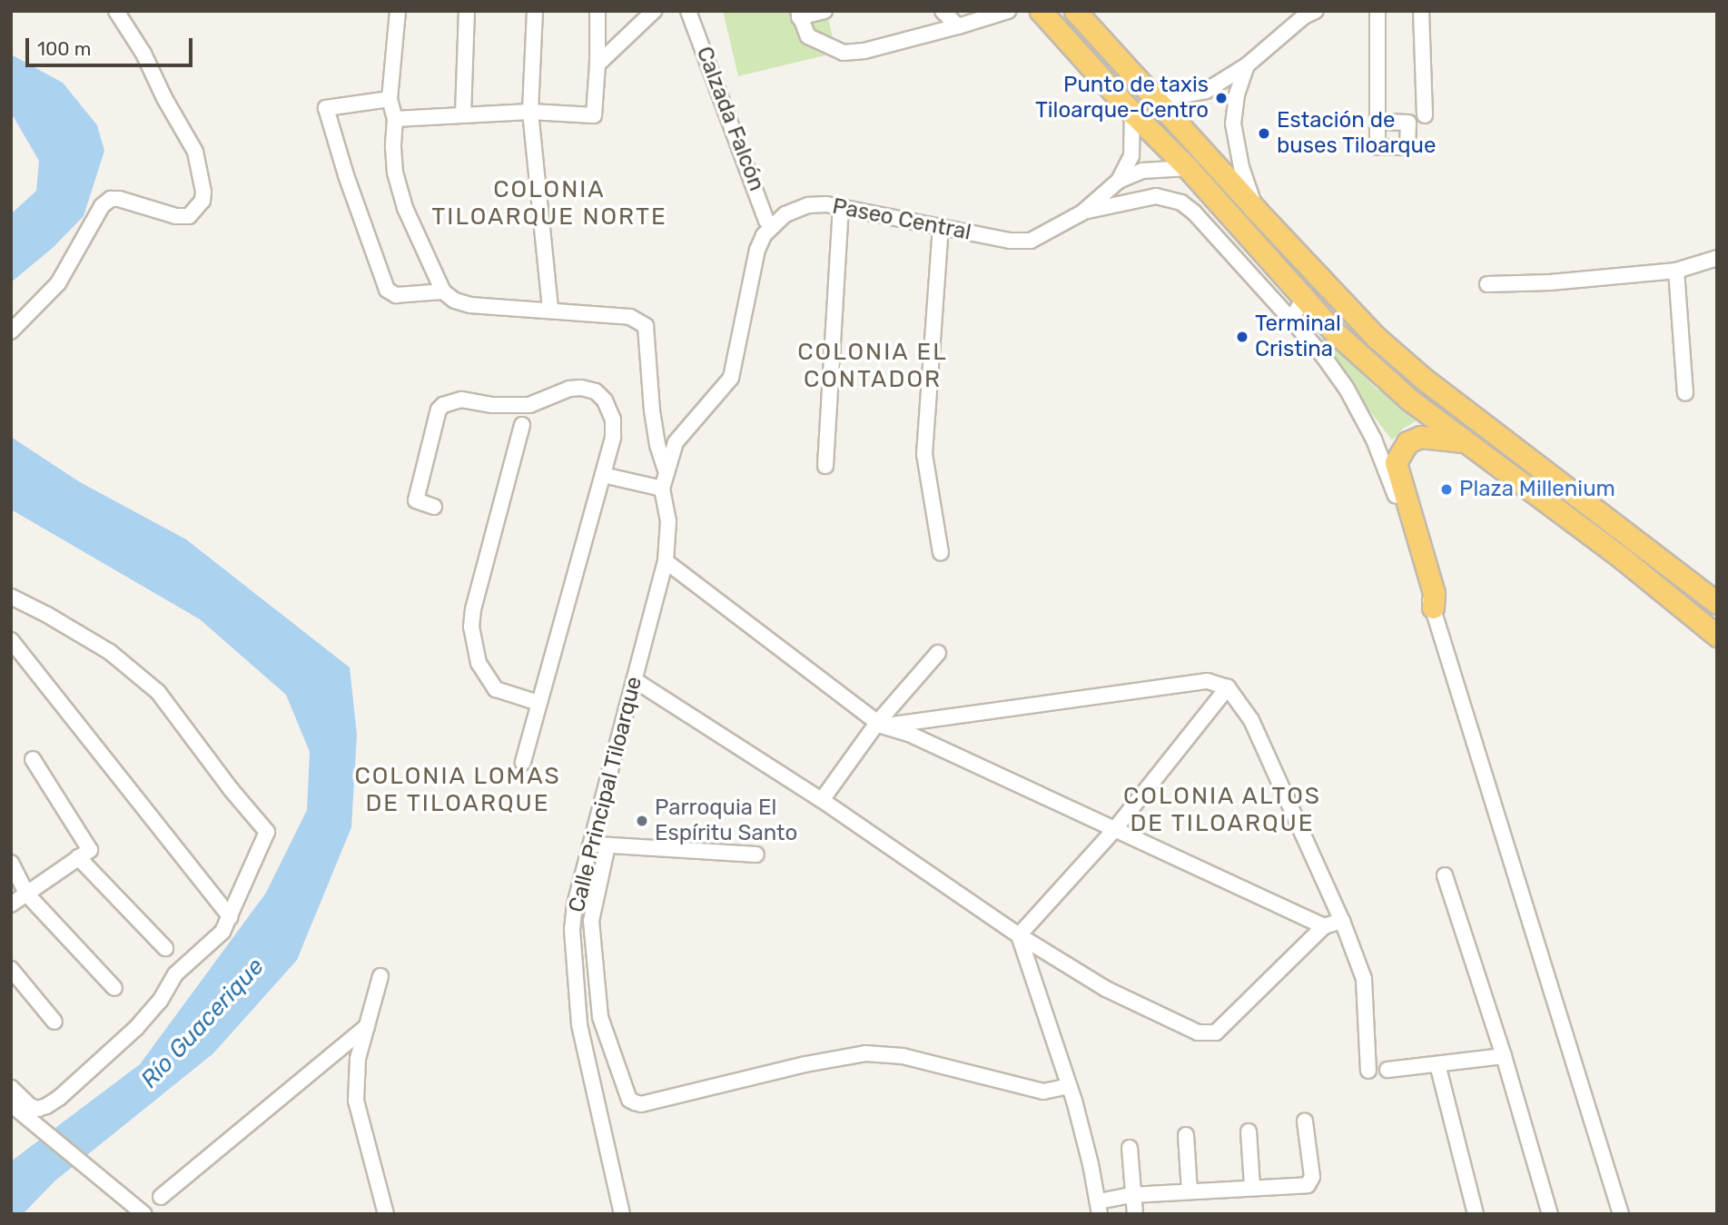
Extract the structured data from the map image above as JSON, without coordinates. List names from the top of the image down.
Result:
{
  "streets": {
    "street": ["Calzada Falcón", "Paseo Central", "Calle Principal Tiloarque"]
  },
  "crossings": [
    ["Calzada Falcón", "Paseo Central"]
  ],
  "districts": [
    "COLONIA TILOARQUE NORTE",
    "COLONIA EL CONTADOR",
    "COLONIA LOMAS DE TILOARQUE",
    "COLONIA ALTOS DE TILOARQUE"
  ],
  "water": ["Río Guacerique"],
  "places": [
    "Punto de taxis Tiloarque-Centro",
    "Estación de buses Tiloarque",
    "Terminal Cristina",
    "Plaza Millenium",
    "Parroquia El Espíritu Santo"
  ],
  "scale_bar": "100 m"
}
